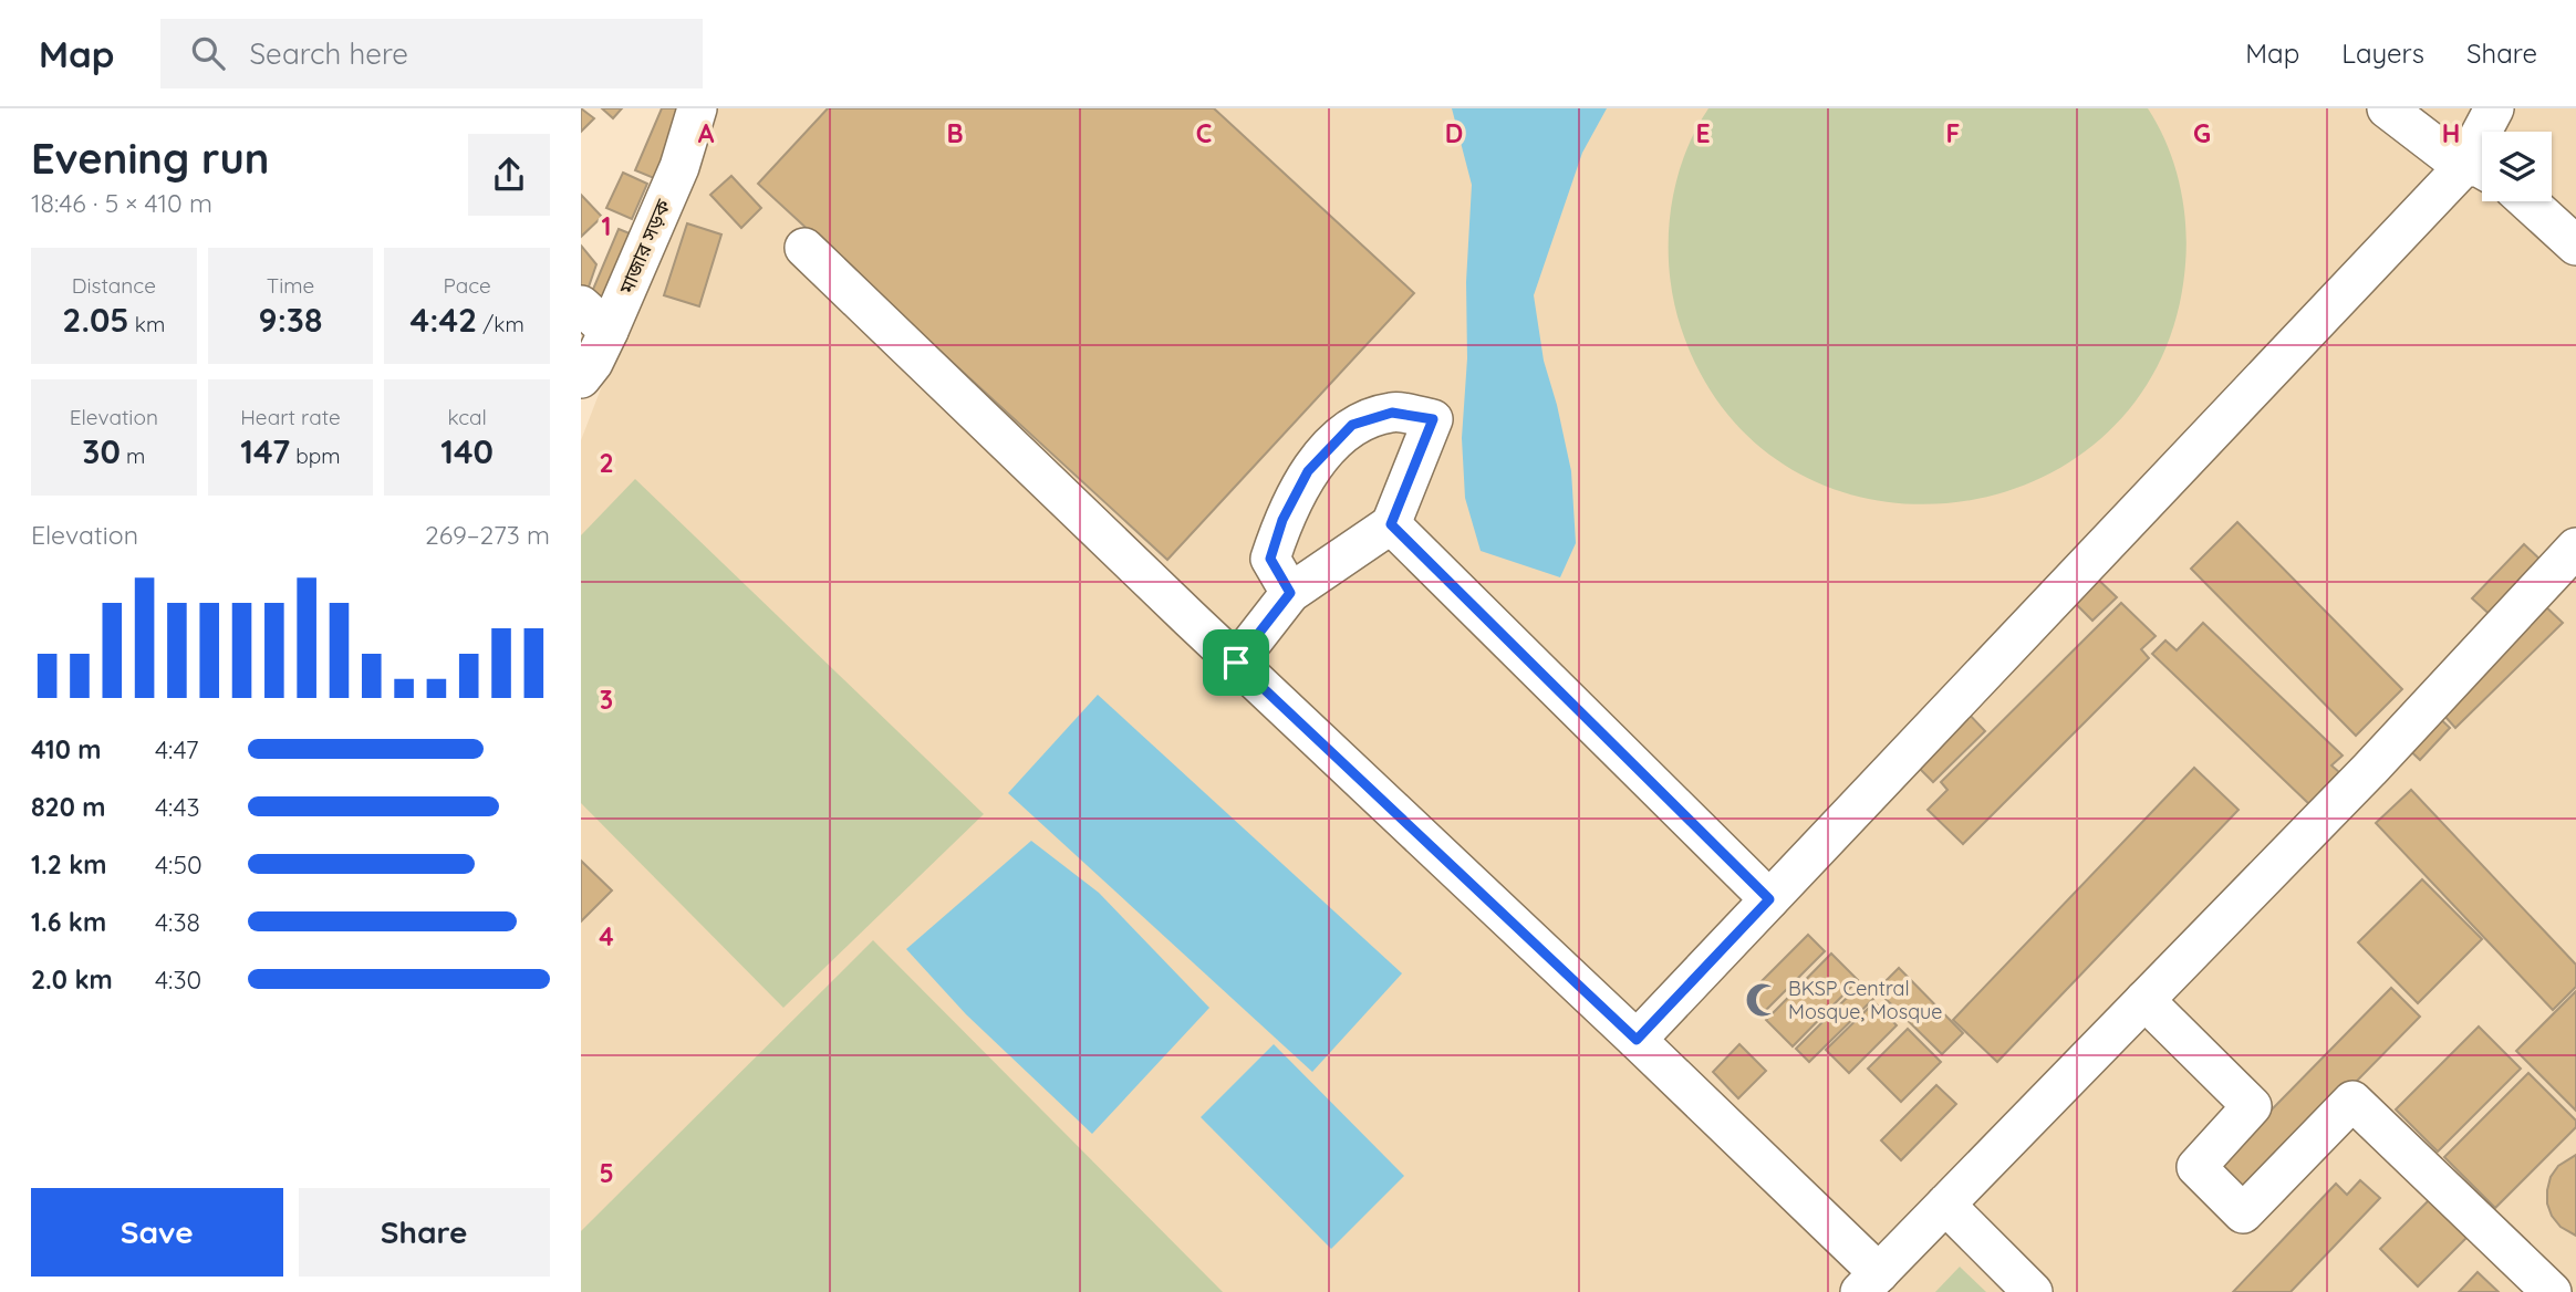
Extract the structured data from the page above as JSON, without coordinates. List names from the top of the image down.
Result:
{
  "streets": {
    "street": ["মাজার সড়ক"]
  },
  "places": {
    "mosque": ["BKSP Central Mosque, Mosque"]
  },
  "page": {
    "header": "Map",
    "search": "Search here",
    "nav": ["Map", "Layers", "Share"],
    "heading": ["Evening run", "18:46 · 5 × 410 m"],
    "stats": [
      ["Distance", "2.05 km"],
      ["Time", "9:38"],
      ["Pace", "4:42 /km"],
      ["Elevation", "30 m"],
      ["Heart rate", "147 bpm"],
      ["kcal", "140"]
    ],
    "chart": ["Elevation", "269–273 m"],
    "list": [
      {
        "name": "410 m",
        "note": "4:47"
      },
      {
        "name": "820 m",
        "note": "4:43"
      },
      {
        "name": "1.2 km",
        "note": "4:50"
      },
      {
        "name": "1.6 km",
        "note": "4:38"
      },
      {
        "name": "2.0 km",
        "note": "4:30"
      }
    ],
    "buttons": ["Save", "Share"]
  },
  "grid": {
    "columns": [
      "A",
      "B",
      "C",
      "D",
      "E",
      "F",
      "G",
      "H"
    ],
    "rows": [
      "1",
      "2",
      "3",
      "4",
      "5"
    ]
  }
}
